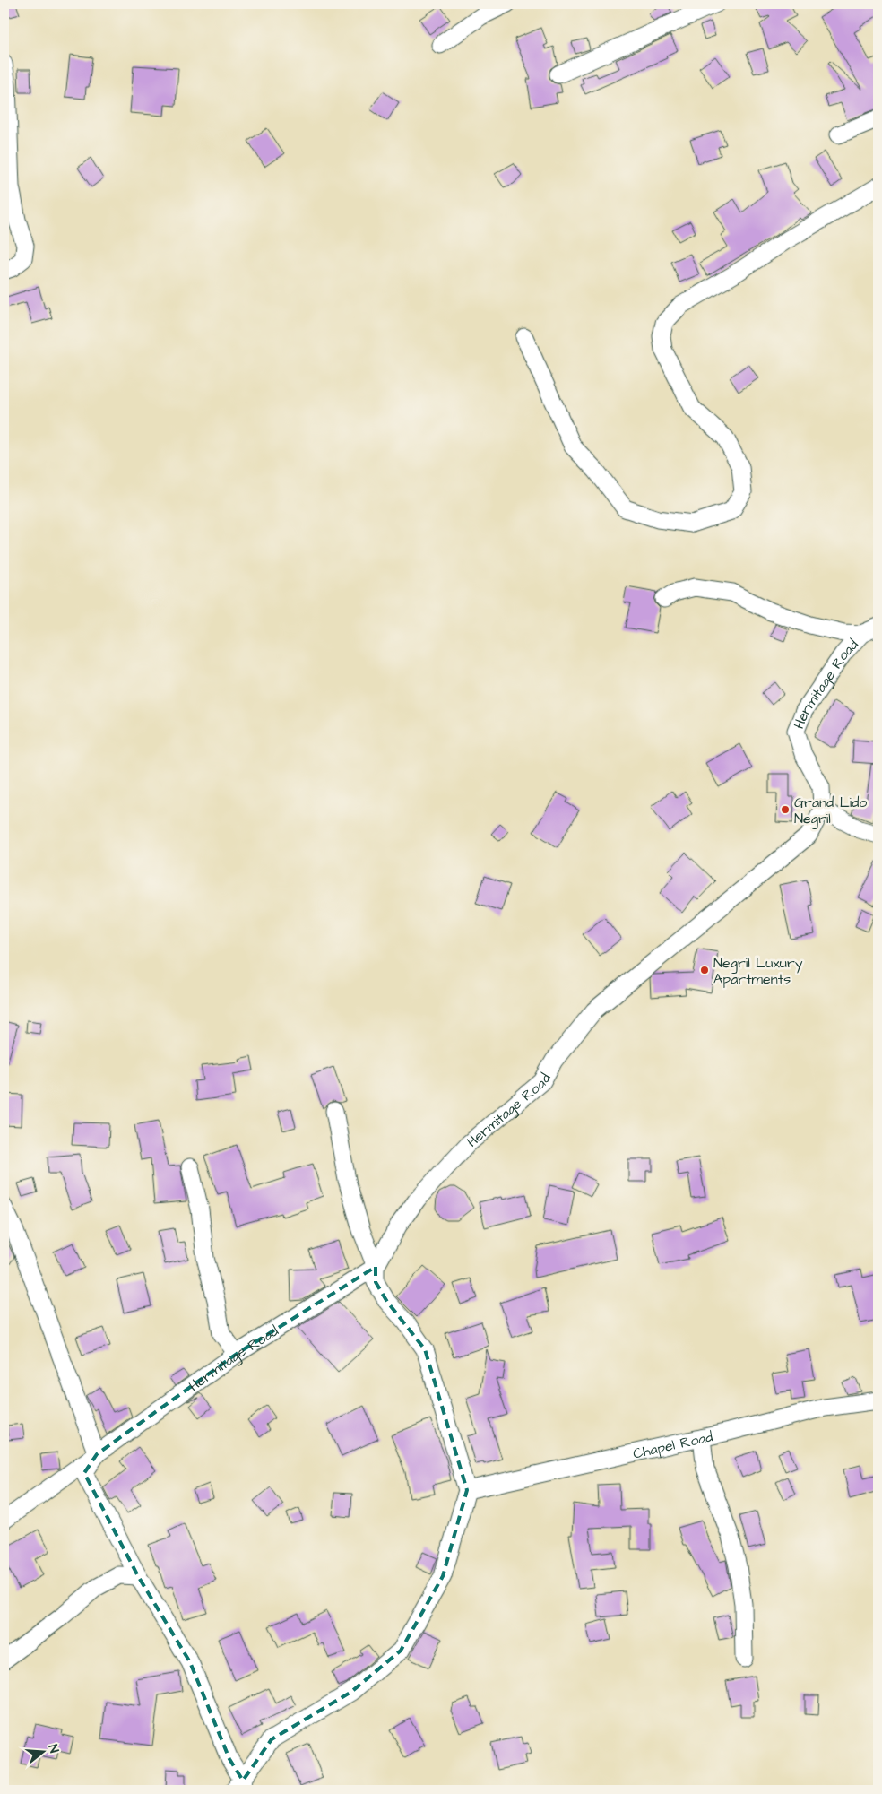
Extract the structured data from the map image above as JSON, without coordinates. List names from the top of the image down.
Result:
{
  "streets": {
    "street": ["Hermitage Road", "Chapel Road"]
  },
  "places": ["Grand Lido Negril", "Negril Luxury Apartments"],
  "north": "right"
}
